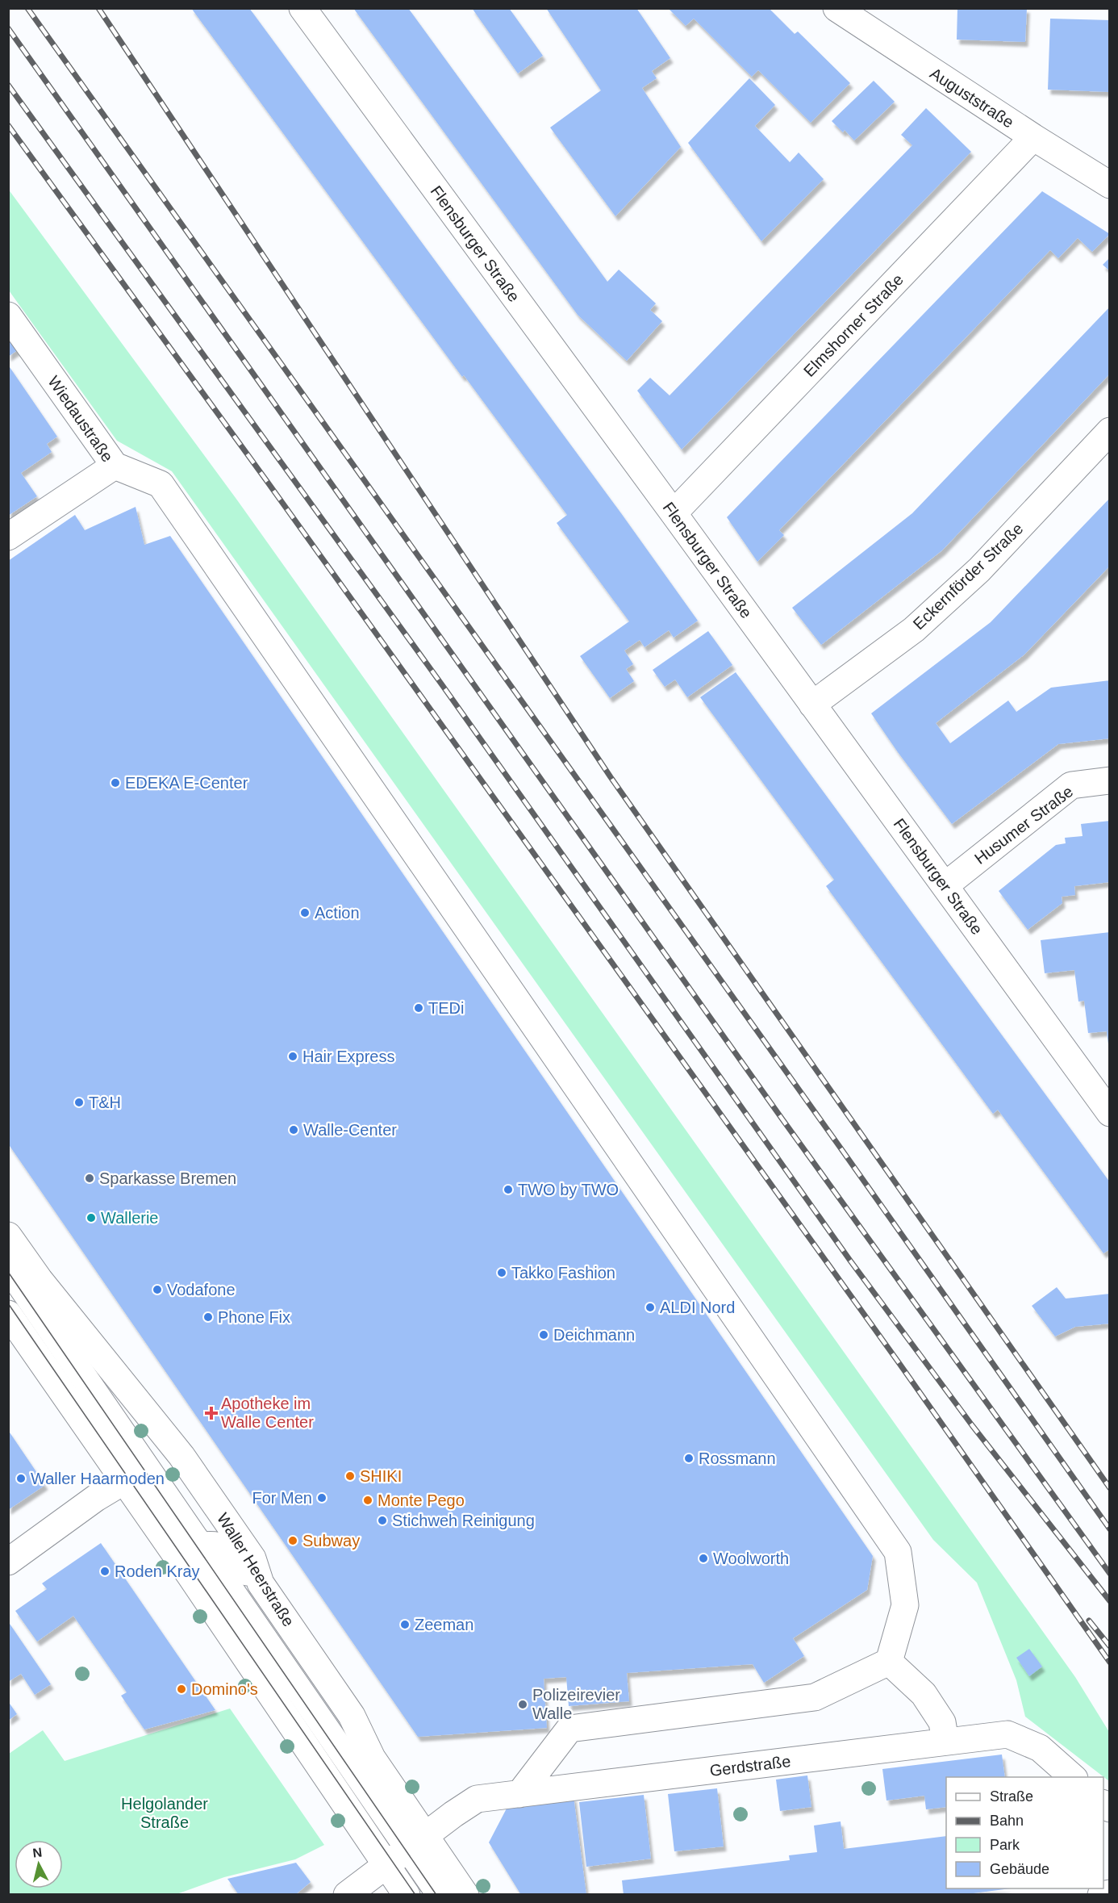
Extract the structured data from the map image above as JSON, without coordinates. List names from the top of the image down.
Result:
{
  "streets": {
    "street": [
      "Auguststraße",
      "Flensburger Straße",
      "Elmshorner Straße",
      "Wiedaustraße",
      "Eckernförder Straße",
      "Husumer Straße",
      "Waller Heerstraße",
      "Gerdstraße"
    ]
  },
  "crossings": [
    ["Auguststraße", "Elmshorner Straße"],
    ["Flensburger Straße", "Elmshorner Straße"],
    ["Flensburger Straße", "Eckernförder Straße"],
    ["Flensburger Straße", "Husumer Straße"],
    ["Waller Heerstraße", "Gerdstraße"]
  ],
  "parks": ["Helgolander Straße"],
  "places": {
    "other": [
      "EDEKA E-Center",
      "Action",
      "TEDi",
      "Hair Express",
      "T&H",
      "Walle-Center",
      "Sparkasse Bremen",
      "TWO by TWO",
      "Wallerie",
      "Takko Fashion",
      "Vodafone",
      "ALDI Nord",
      "Phone Fix",
      "Deichmann",
      "Rossmann",
      "SHIKI",
      "Waller Haarmoden",
      "For Men",
      "Monte Pego",
      "Stichweh Reinigung",
      "Subway",
      "Woolworth",
      "Roden Kray",
      "Zeeman",
      "Domino's",
      "Polizeirevier Walle"
    ],
    "health": ["Apotheke im Walle Center"]
  },
  "legend": [
    "Straße",
    "Bahn",
    "Park",
    "Gebäude"
  ],
  "north": "top"
}
